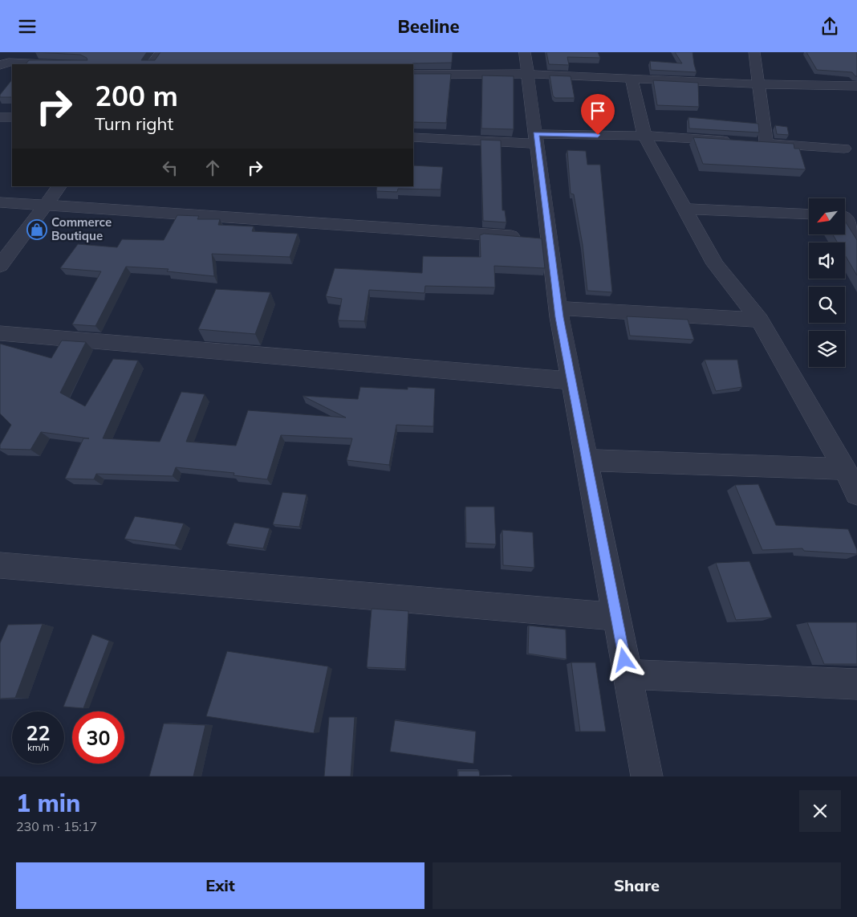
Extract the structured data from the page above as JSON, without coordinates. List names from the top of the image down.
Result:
{
  "places": {
    "shop": ["Commerce Boutique"]
  },
  "north": "bottom left",
  "page": {
    "header": "Beeline",
    "turn": ["200 m", "Turn right"],
    "speed": "22 km/h",
    "limit": "30",
    "heading": ["1 min", "230 m · 15:17"],
    "buttons": ["Exit", "Share"]
  }
}
